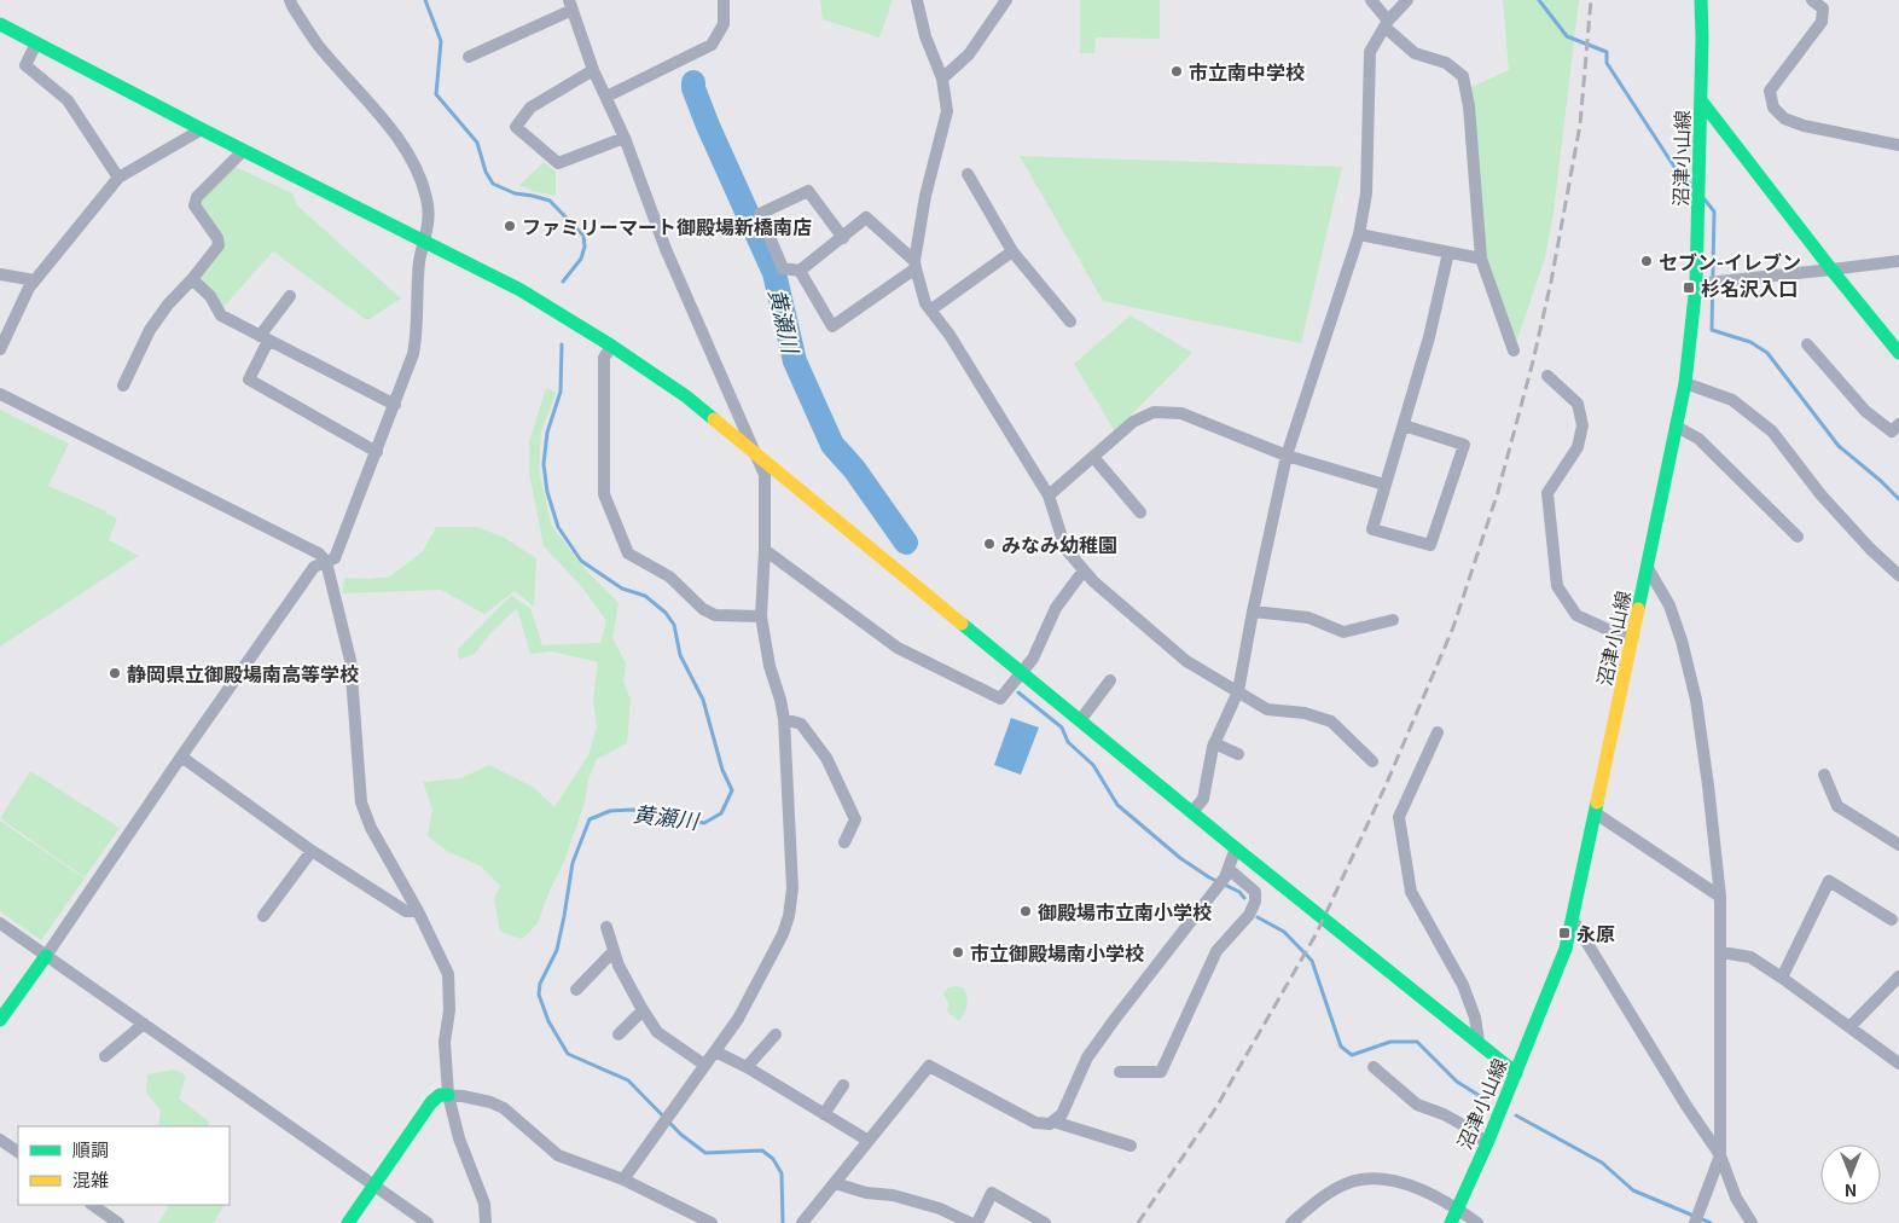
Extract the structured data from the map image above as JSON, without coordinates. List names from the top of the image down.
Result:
{
  "streets": {
    "street": ["沼津小山線"]
  },
  "water": ["黄瀬川"],
  "places": {
    "other": [
      "市立南中学校",
      "ファミリーマート御殿場新橋南店",
      "セブン-イレブン",
      "みなみ幼稚園",
      "静岡県立御殿場南高等学校",
      "御殿場市立南小学校",
      "市立御殿場南小学校"
    ],
    "transit": ["杉名沢入口", "永原"]
  },
  "legend": ["順調", "混雑"],
  "north": "bottom"
}
